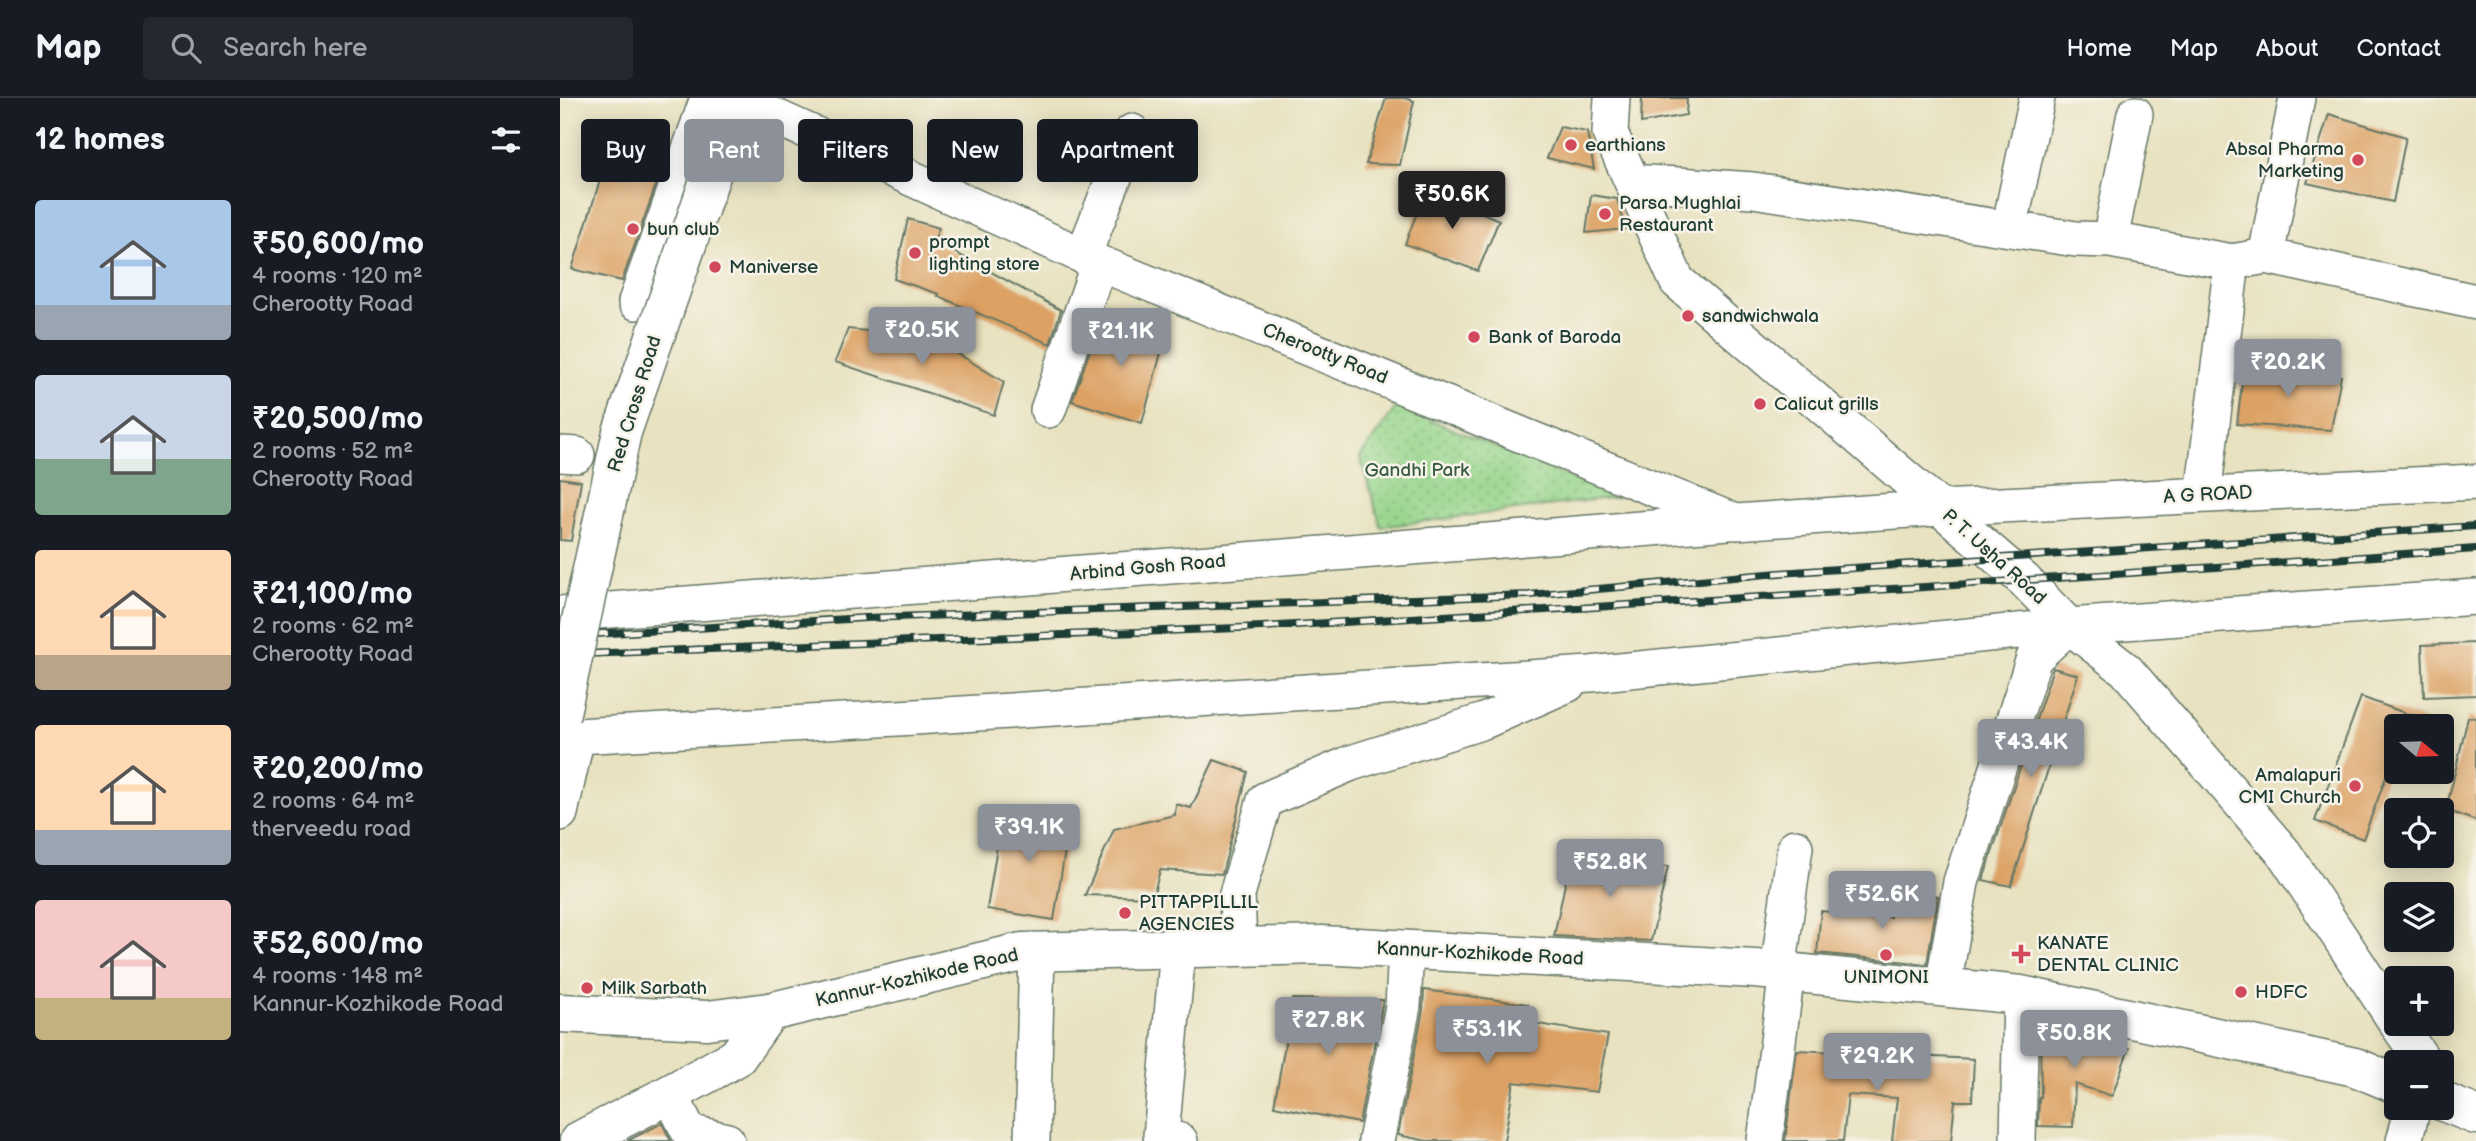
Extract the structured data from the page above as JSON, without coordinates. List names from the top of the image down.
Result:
{
  "streets": {
    "main road": ["Red Cross Road", "Kannur-Kozhikode Road"],
    "street": [
      "Cherootty Road",
      "A G ROAD",
      "P. T. Usha Road",
      "Arbind Gosh Road"
    ]
  },
  "crossings": [
    ["Cherootty Road", "Red Cross Road"],
    ["Cherootty Road", "A G ROAD"],
    ["Cherootty Road", "P. T. Usha Road"],
    ["Cherootty Road", "Arbind Gosh Road"],
    ["A G ROAD", "P. T. Usha Road"]
  ],
  "parks": ["Gandhi Park"],
  "places": {
    "other": [
      "earthians",
      "Absal Pharma Marketing",
      "Parsa Mughlai Restaurant",
      "bun club",
      "prompt lighting store",
      "Maniverse",
      "sandwichwala",
      "Bank of Baroda",
      "Calicut grills",
      "Amalapuri CMI Church",
      "PITTAPPILLIL AGENCIES",
      "UNIMONI",
      "Milk Sarbath",
      "HDFC"
    ],
    "health": ["KANATE DENTAL CLINIC"]
  },
  "north": "right",
  "page": {
    "header": "Map",
    "search": "Search here",
    "nav": [
      "Home",
      "Map",
      "About",
      "Contact"
    ],
    "heading": "12 homes",
    "chip": [
      "Buy",
      "Rent",
      "Filters",
      "New",
      "Apartment"
    ],
    "price": [
      "₹50.6K",
      "₹20.5K",
      "₹21.1K",
      "₹20.2K",
      "₹43.4K",
      "₹39.1K",
      "₹52.8K",
      "₹52.6K",
      "₹27.8K",
      "₹53.1K",
      "₹50.8K",
      "₹29.2K"
    ],
    "list": [
      {
        "name": "₹50,600/mo",
        "note": "4 rooms · 120 m² · Cherootty Road"
      },
      {
        "name": "₹20,500/mo",
        "note": "2 rooms · 52 m² · Cherootty Road"
      },
      {
        "name": "₹21,100/mo",
        "note": "2 rooms · 62 m² · Cherootty Road"
      },
      {
        "name": "₹20,200/mo",
        "note": "2 rooms · 64 m² · therveedu road"
      },
      {
        "name": "₹52,600/mo",
        "note": "4 rooms · 148 m² · Kannur-Kozhikode Road"
      }
    ],
    "map_buttons": ["+", "−"]
  }
}
